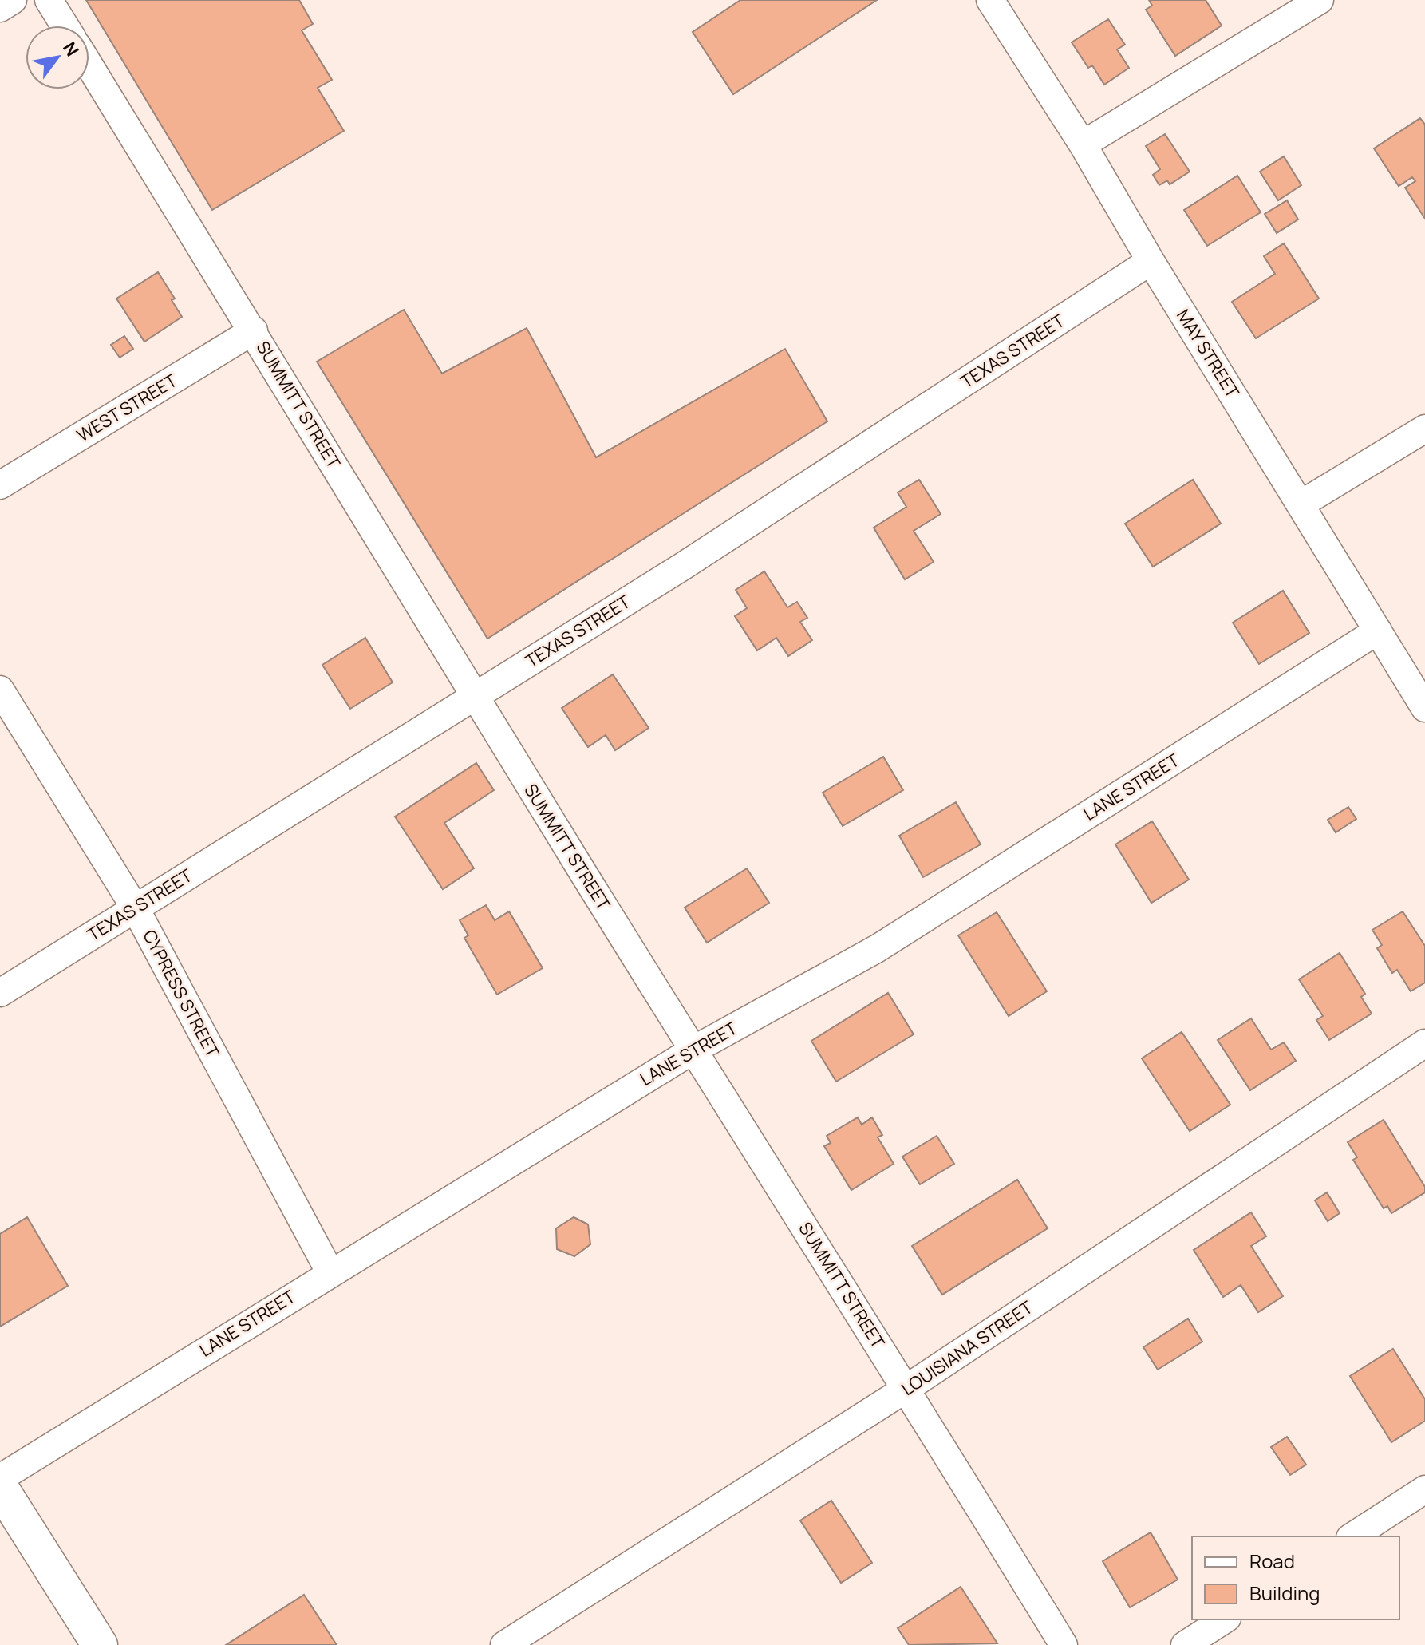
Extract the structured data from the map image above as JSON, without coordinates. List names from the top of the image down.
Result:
{
  "streets": {
    "street": [
      "TEXAS STREET",
      "MAY STREET",
      "SUMMITT STREET",
      "WEST STREET",
      "LANE STREET",
      "CYPRESS STREET",
      "LOUISIANA STREET"
    ]
  },
  "crossings": [
    ["TEXAS STREET", "MAY STREET"],
    ["TEXAS STREET", "SUMMITT STREET"],
    ["TEXAS STREET", "CYPRESS STREET"],
    ["MAY STREET", "LANE STREET"],
    ["SUMMITT STREET", "WEST STREET"],
    ["SUMMITT STREET", "LANE STREET"],
    ["SUMMITT STREET", "LOUISIANA STREET"],
    ["LANE STREET", "CYPRESS STREET"]
  ],
  "legend": ["Road", "Building"],
  "north": "top right"
}
